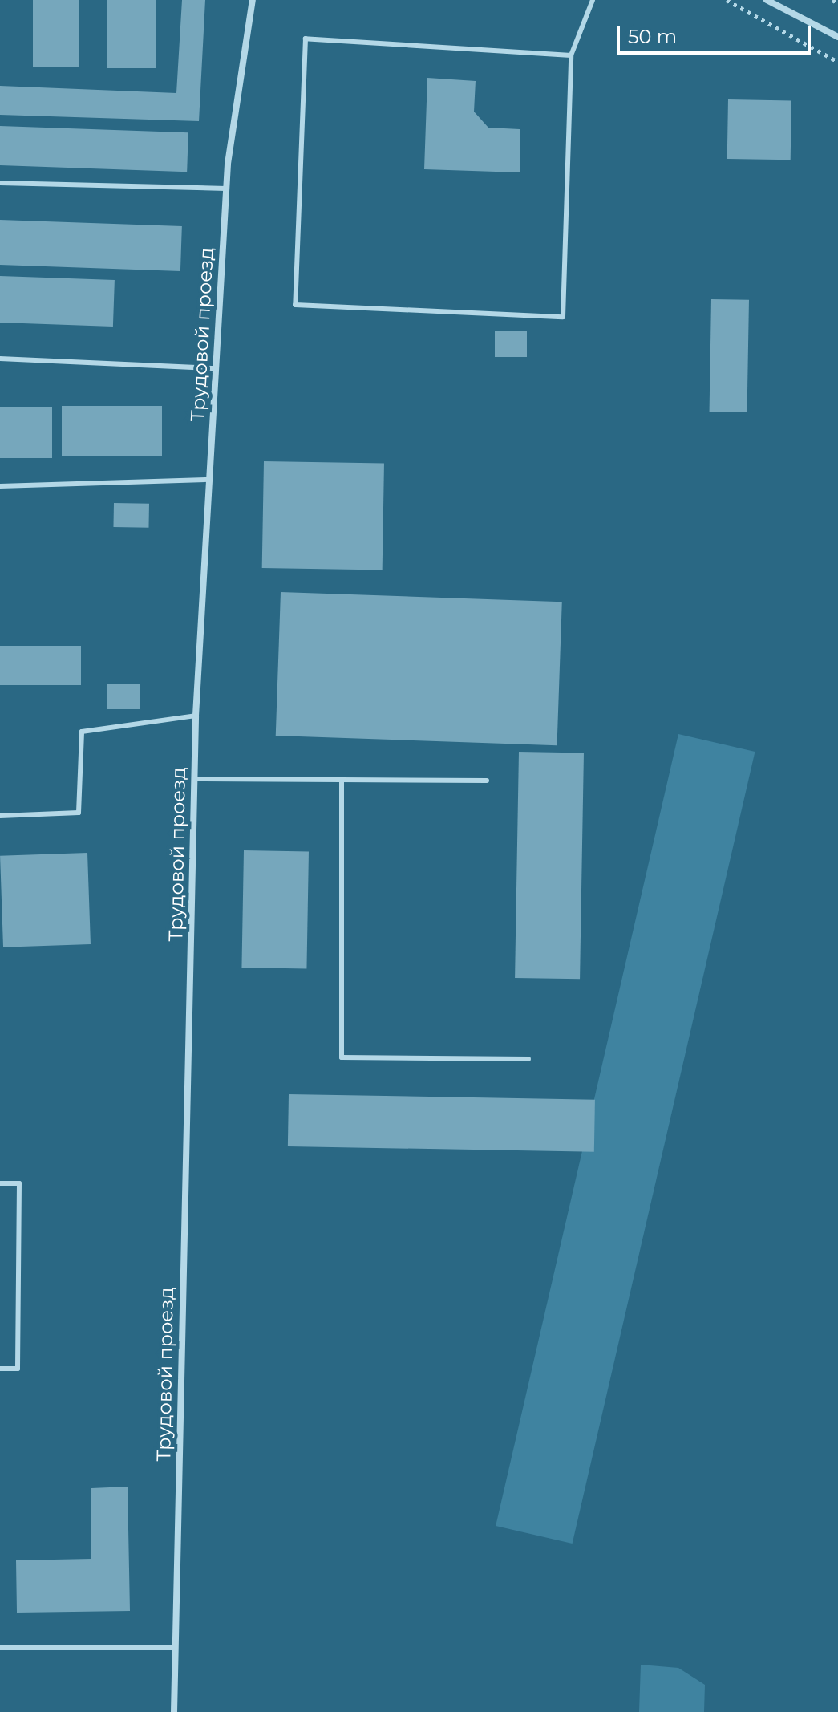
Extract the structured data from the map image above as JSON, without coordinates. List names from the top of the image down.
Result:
{
  "streets": {
    "street": ["Трудовой проезд"]
  },
  "scale_bar": "50 m"
}
